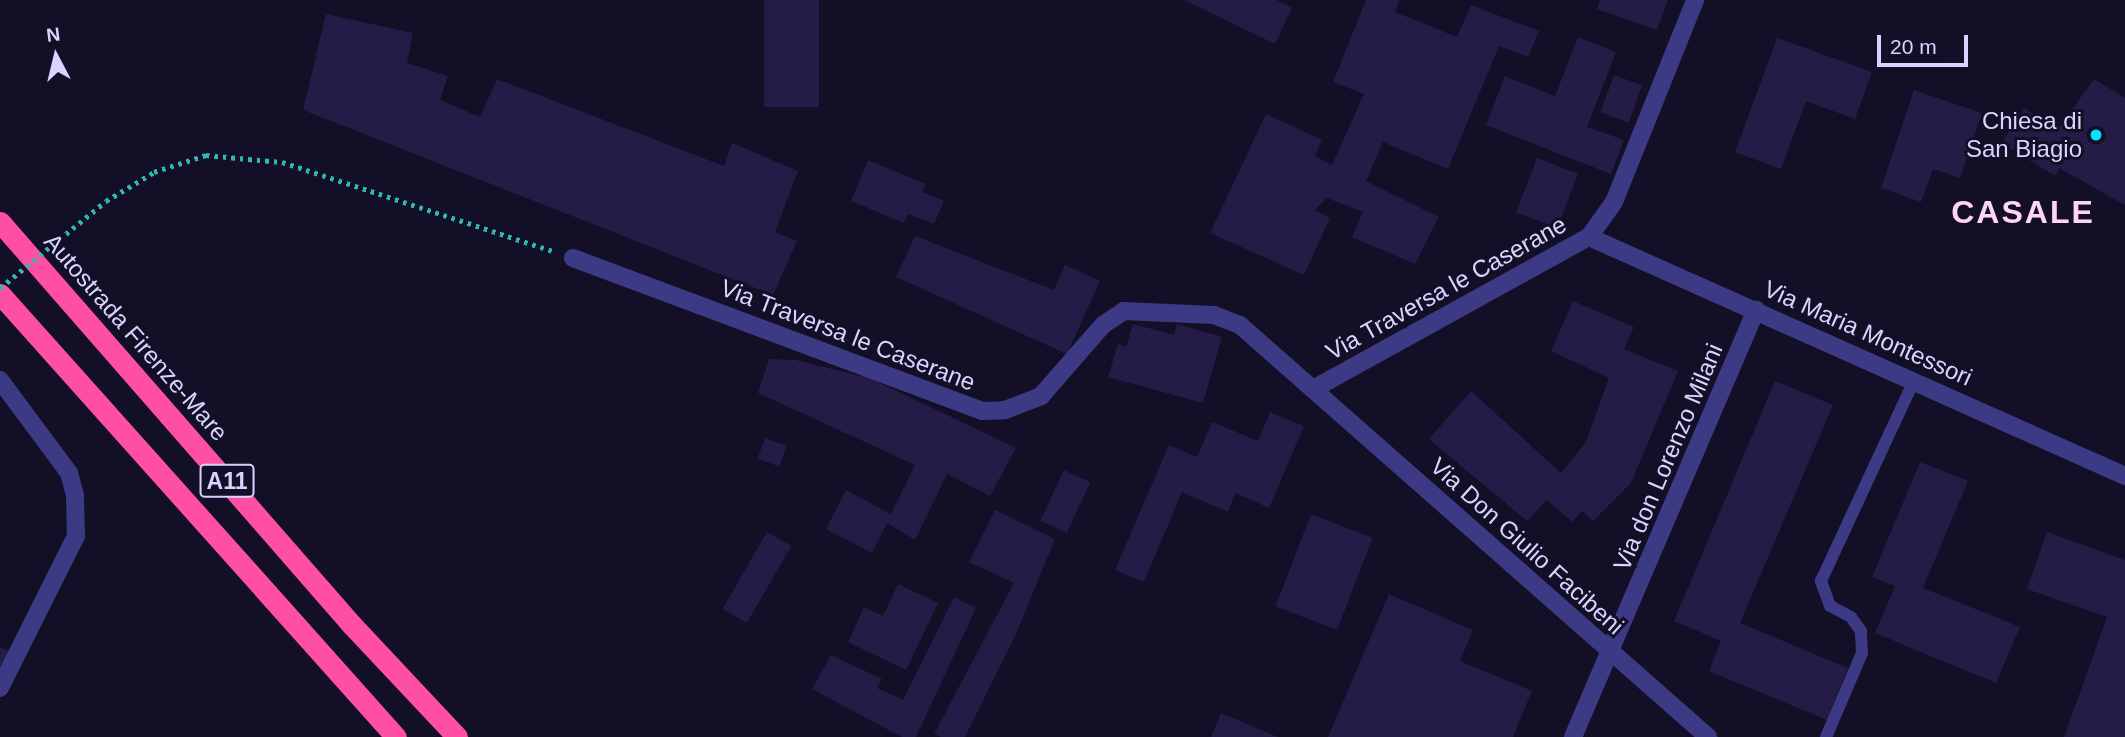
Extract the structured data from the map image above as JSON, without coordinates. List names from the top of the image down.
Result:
{
  "streets": {
    "highway": ["Autostrada Firenze-Mare", "A11"],
    "street": [
      "Via Traversa le Caserane",
      "Via Maria Montessori",
      "Via don Lorenzo Milani",
      "Via Don Giulio Facibeni"
    ]
  },
  "crossings": [
    ["Via Traversa le Caserane", "Via Maria Montessori"],
    ["Via Traversa le Caserane", "Via Don Giulio Facibeni"],
    ["Via Maria Montessori", "Via don Lorenzo Milani"],
    ["Via don Lorenzo Milani", "Via Don Giulio Facibeni"]
  ],
  "districts": ["CASALE"],
  "places": ["Chiesa di San Biagio"],
  "scale_bar": "20 m",
  "north": "top"
}
